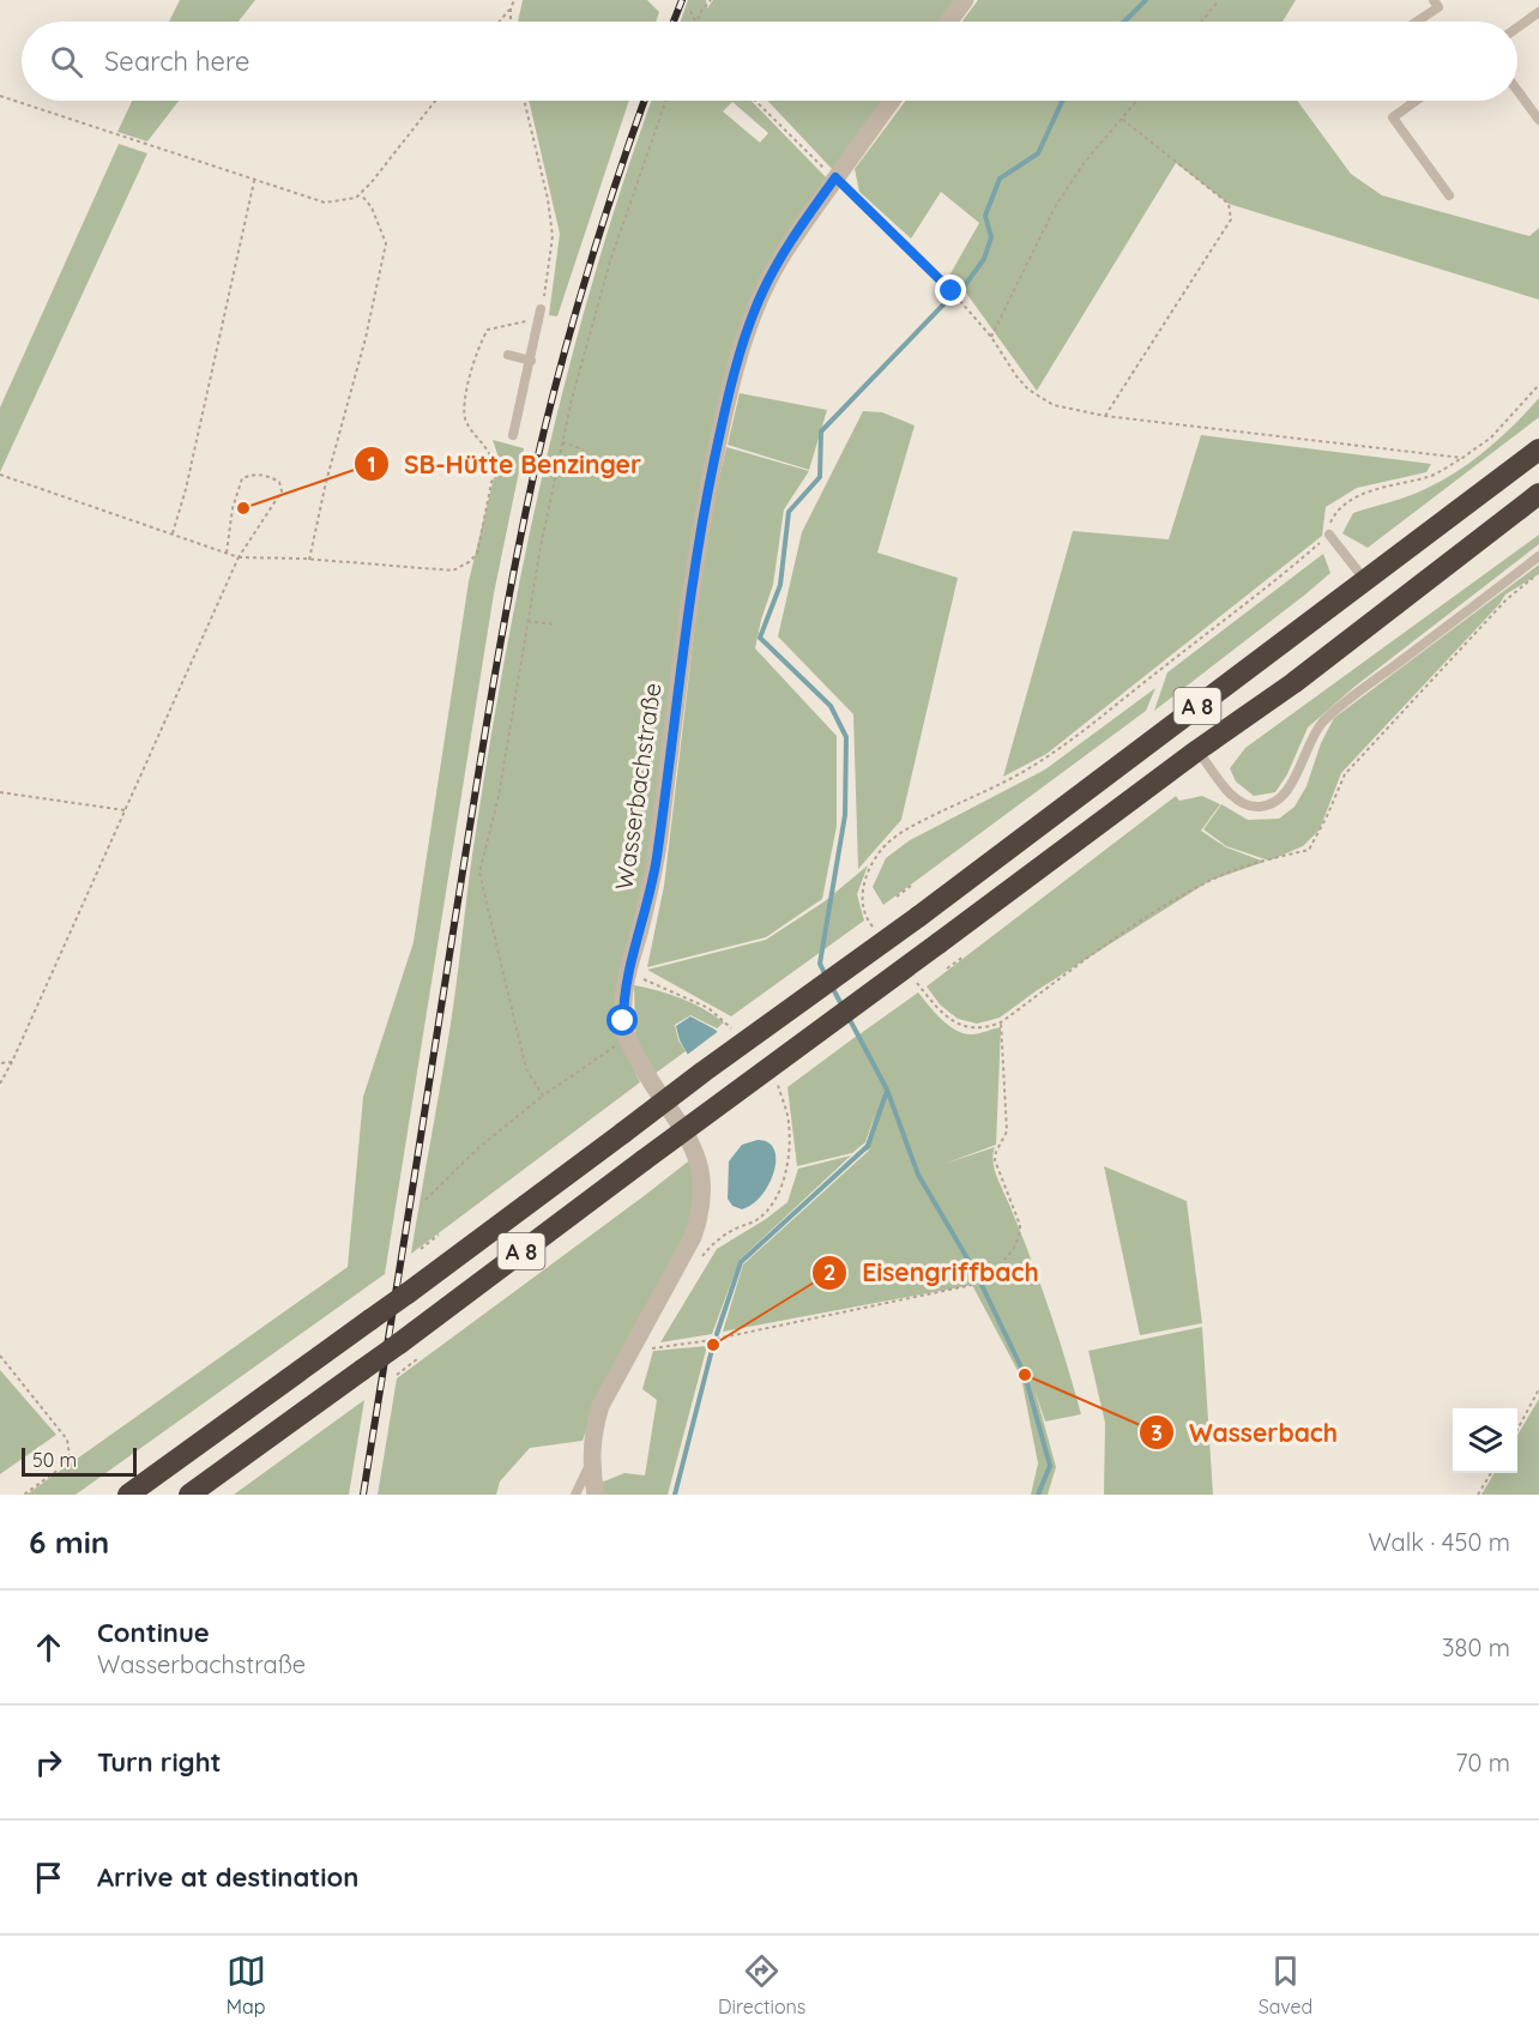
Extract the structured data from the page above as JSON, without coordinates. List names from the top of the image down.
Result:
{
  "streets": {
    "highway": ["A 8"],
    "street": ["Wasserbachstraße"]
  },
  "places": ["SB-Hütte Benzinger", "Eisengriffbach", "Wasserbach"],
  "scale_bar": "50 m",
  "page": {
    "search": "Search here",
    "scale": "50 m",
    "heading": ["6 min", "Walk · 450 m"],
    "list": [
      ["Continue", "Wasserbachstraße", "380 m"],
      ["Turn right", "70 m"],
      "Arrive at destination"
    ],
    "nav": ["Map", "Directions", "Saved"]
  }
}
